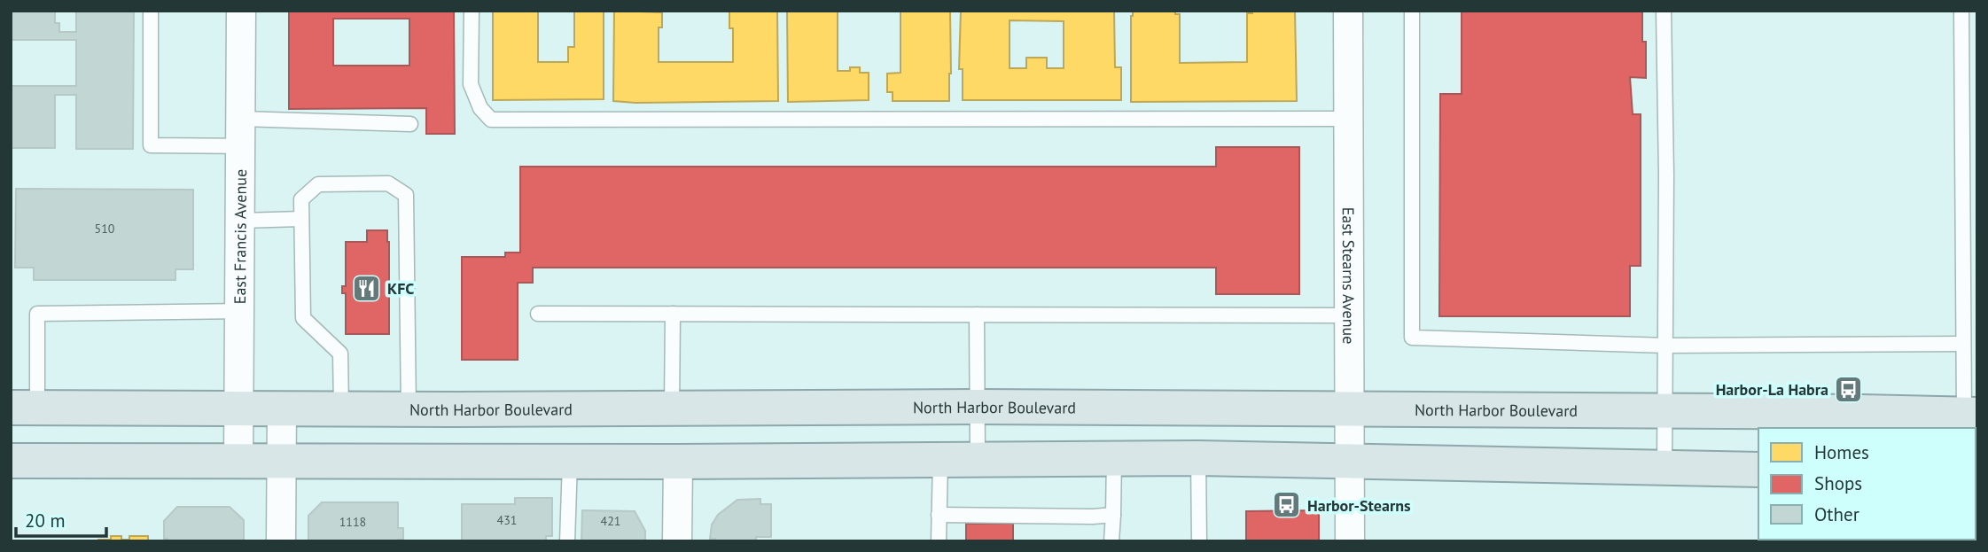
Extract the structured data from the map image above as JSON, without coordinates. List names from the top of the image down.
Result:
{
  "streets": {
    "main road": ["North Harbor Boulevard"],
    "street": ["East Francis Avenue", "East Stearns Avenue"]
  },
  "crossings": [
    ["East Francis Avenue", "North Harbor Boulevard"],
    ["East Stearns Avenue", "North Harbor Boulevard"]
  ],
  "places": {
    "restaurant": ["KFC"],
    "bus stop": ["Harbor-La Habra", "Harbor-Stearns"]
  },
  "house_numbers": [
    "510",
    "431",
    "421",
    "1118"
  ],
  "legend": ["Homes", "Shops", "Other"],
  "scale_bar": "20 m"
}
